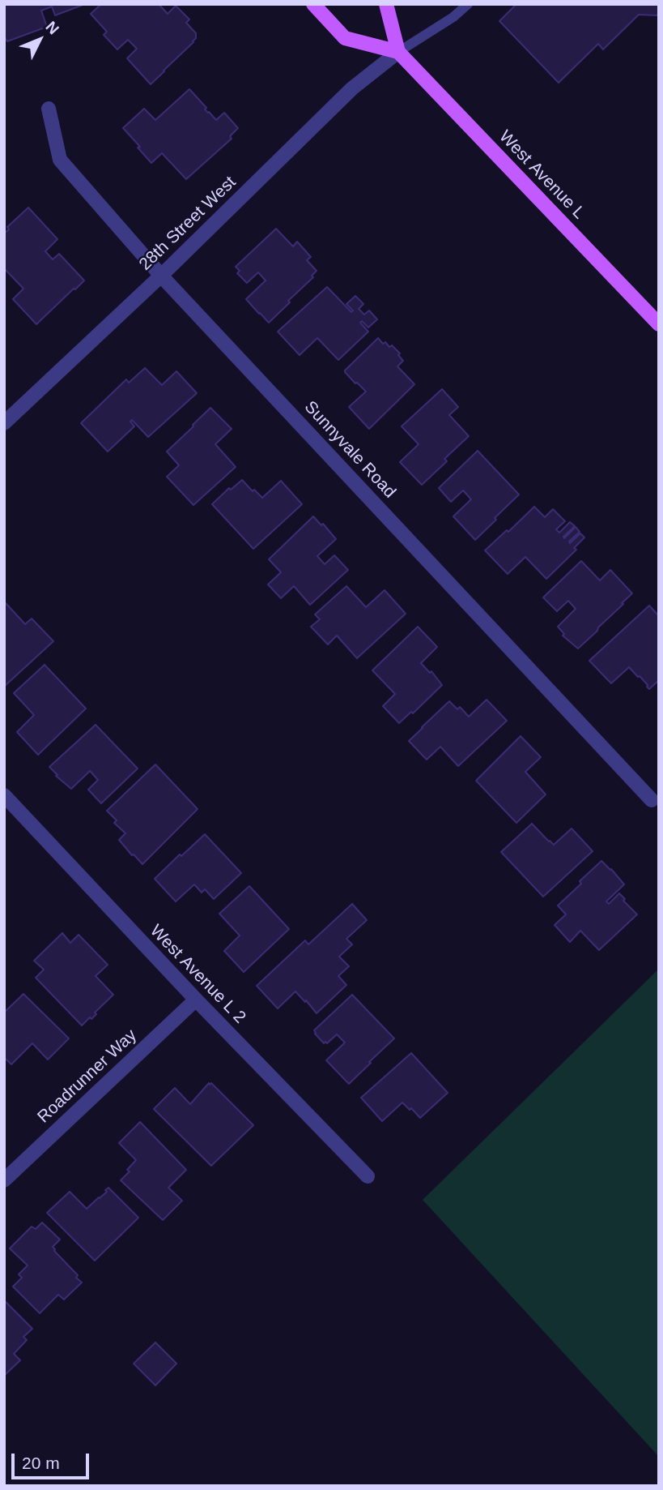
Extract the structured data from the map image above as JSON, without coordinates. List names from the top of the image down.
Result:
{
  "streets": {
    "main road": ["West Avenue L"],
    "street": [
      "28th Street West",
      "Sunnyvale Road",
      "West Avenue L 2",
      "Roadrunner Way"
    ]
  },
  "crossings": [
    ["West Avenue L", "28th Street West"],
    ["28th Street West", "Sunnyvale Road"],
    ["West Avenue L 2", "Roadrunner Way"]
  ],
  "scale_bar": "20 m",
  "north": "top right"
}
